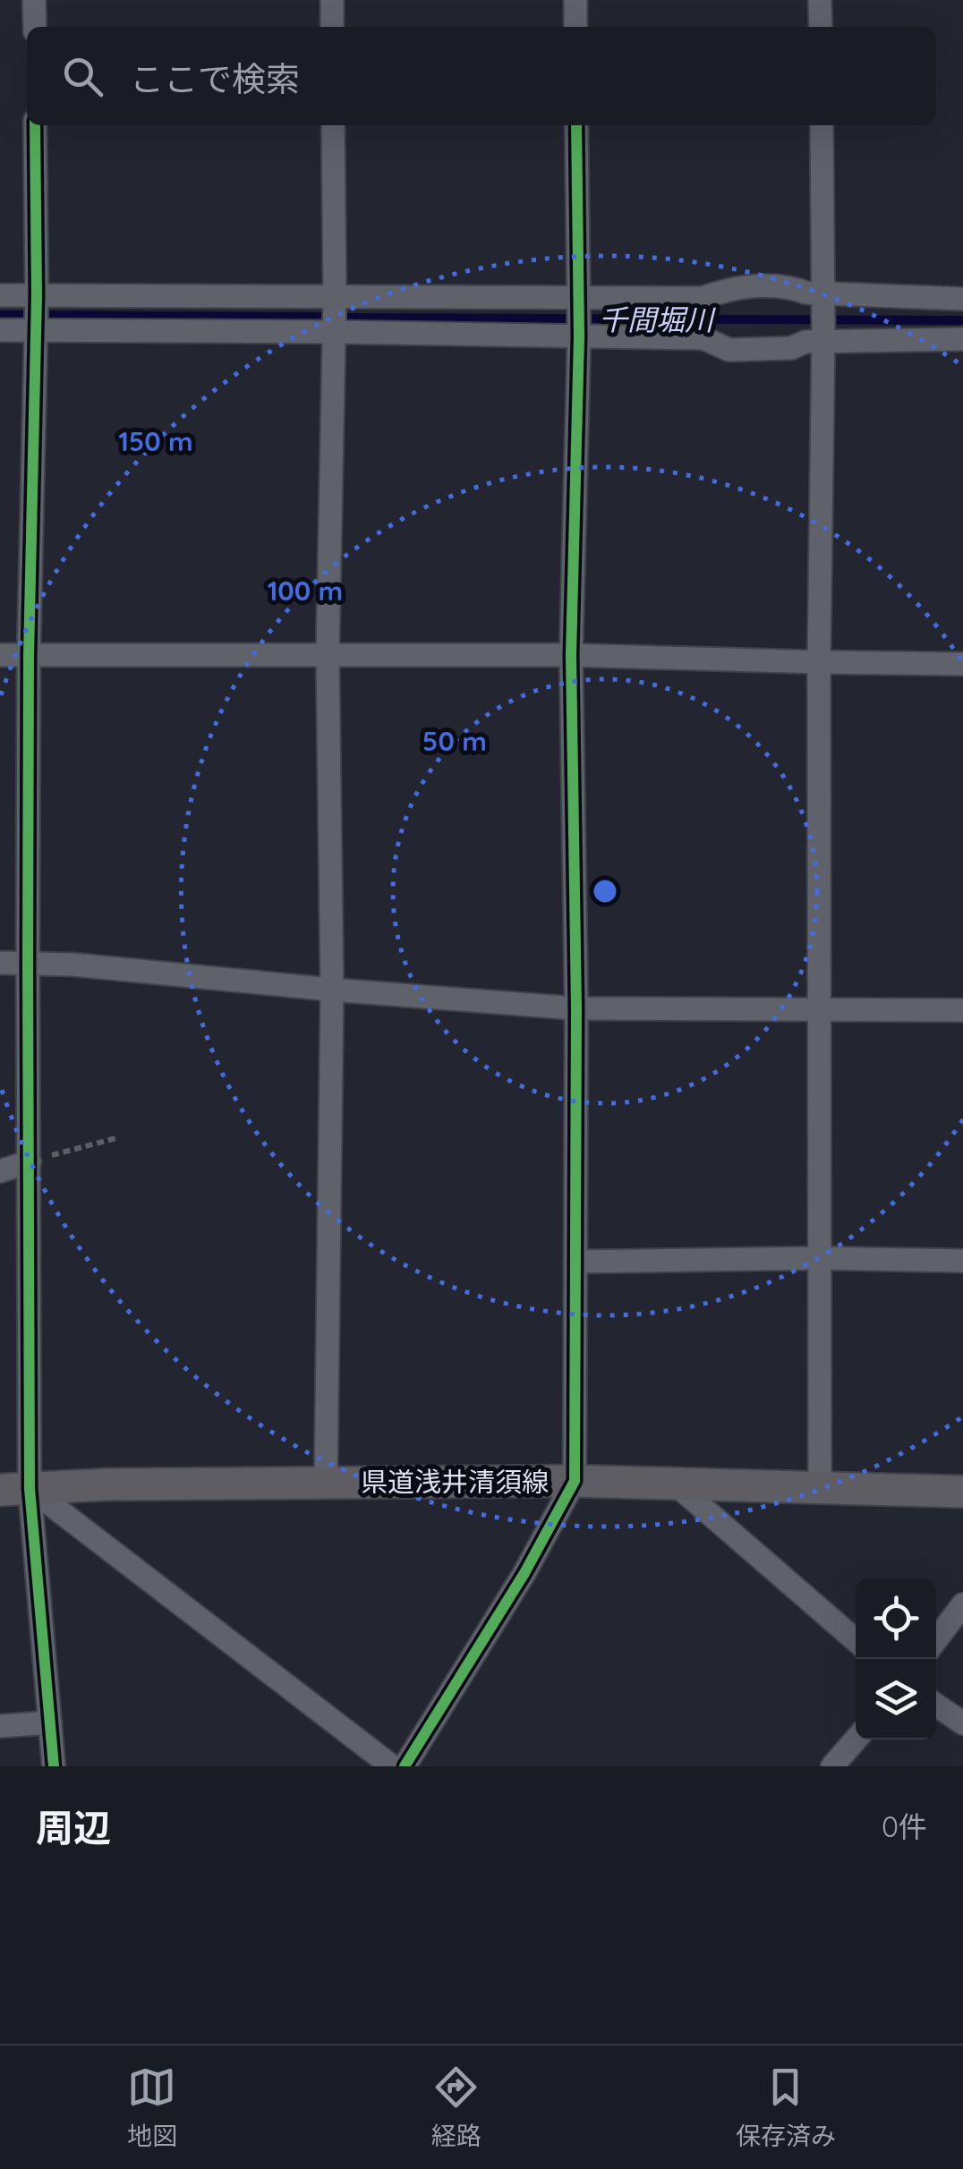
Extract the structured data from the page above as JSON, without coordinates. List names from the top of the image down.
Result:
{
  "streets": {
    "main road": ["県道浅井清須線"]
  },
  "water": ["千間堀川"],
  "page": {
    "search": "ここで検索",
    "heading": ["周辺", "0件"],
    "nav": ["地図", "経路", "保存済み"]
  },
  "rings": ["150 m", "100 m", "50 m"]
}
